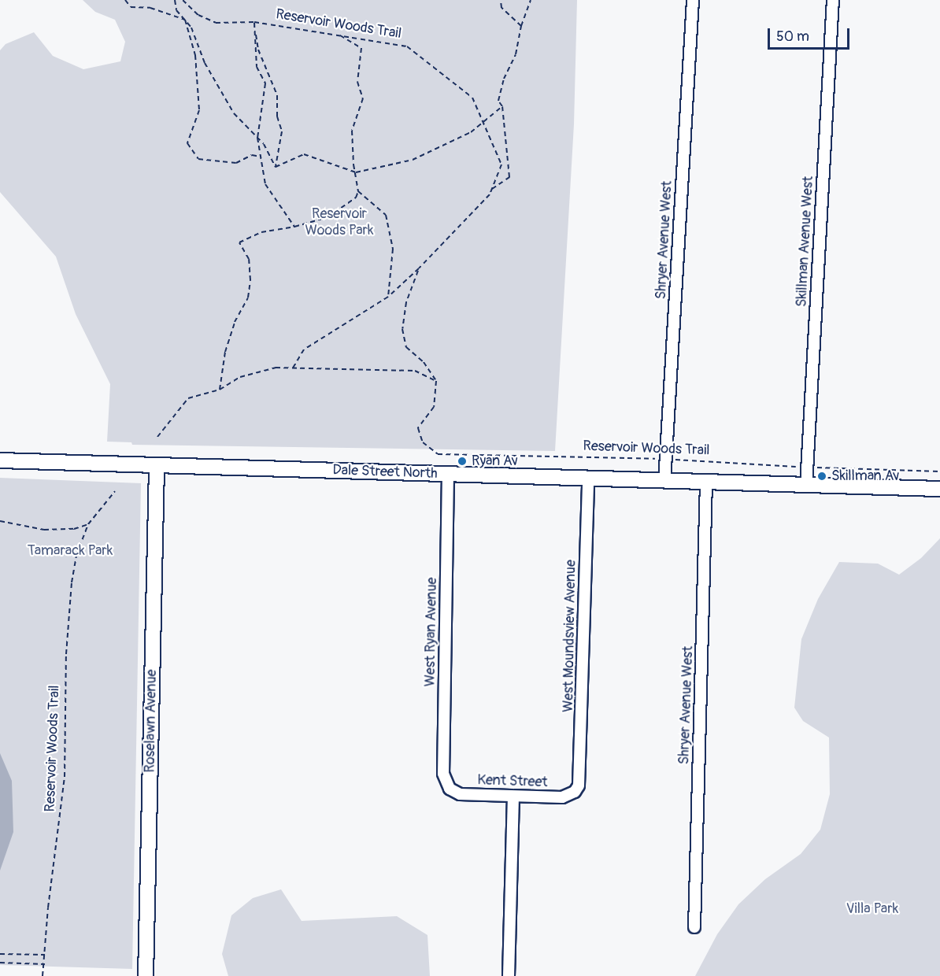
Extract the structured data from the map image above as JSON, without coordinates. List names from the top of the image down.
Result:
{
  "streets": {
    "main road": ["Dale Street North", "Roselawn Avenue"],
    "street": [
      "Shryer Avenue West",
      "Skillman Avenue West",
      "West Ryan Avenue",
      "West Moundsview Avenue",
      "Kent Street"
    ],
    "path": ["Reservoir Woods Trail"]
  },
  "crossings": [
    ["Reservoir Woods Trail", "Shryer Avenue West"],
    ["Reservoir Woods Trail", "Skillman Avenue West"],
    ["Shryer Avenue West", "Dale Street North"],
    ["Skillman Avenue West", "Dale Street North"],
    ["Dale Street North", "West Ryan Avenue"],
    ["Dale Street North", "West Moundsview Avenue"],
    ["Dale Street North", "Roselawn Avenue"],
    ["West Ryan Avenue", "Kent Street"],
    ["West Moundsview Avenue", "Kent Street"]
  ],
  "parks": ["Reservoir Woods Park", "Tamarack Park", "Villa Park"],
  "places": ["Ryan Av", "Skillman Av"],
  "scale_bar": "50 m"
}
